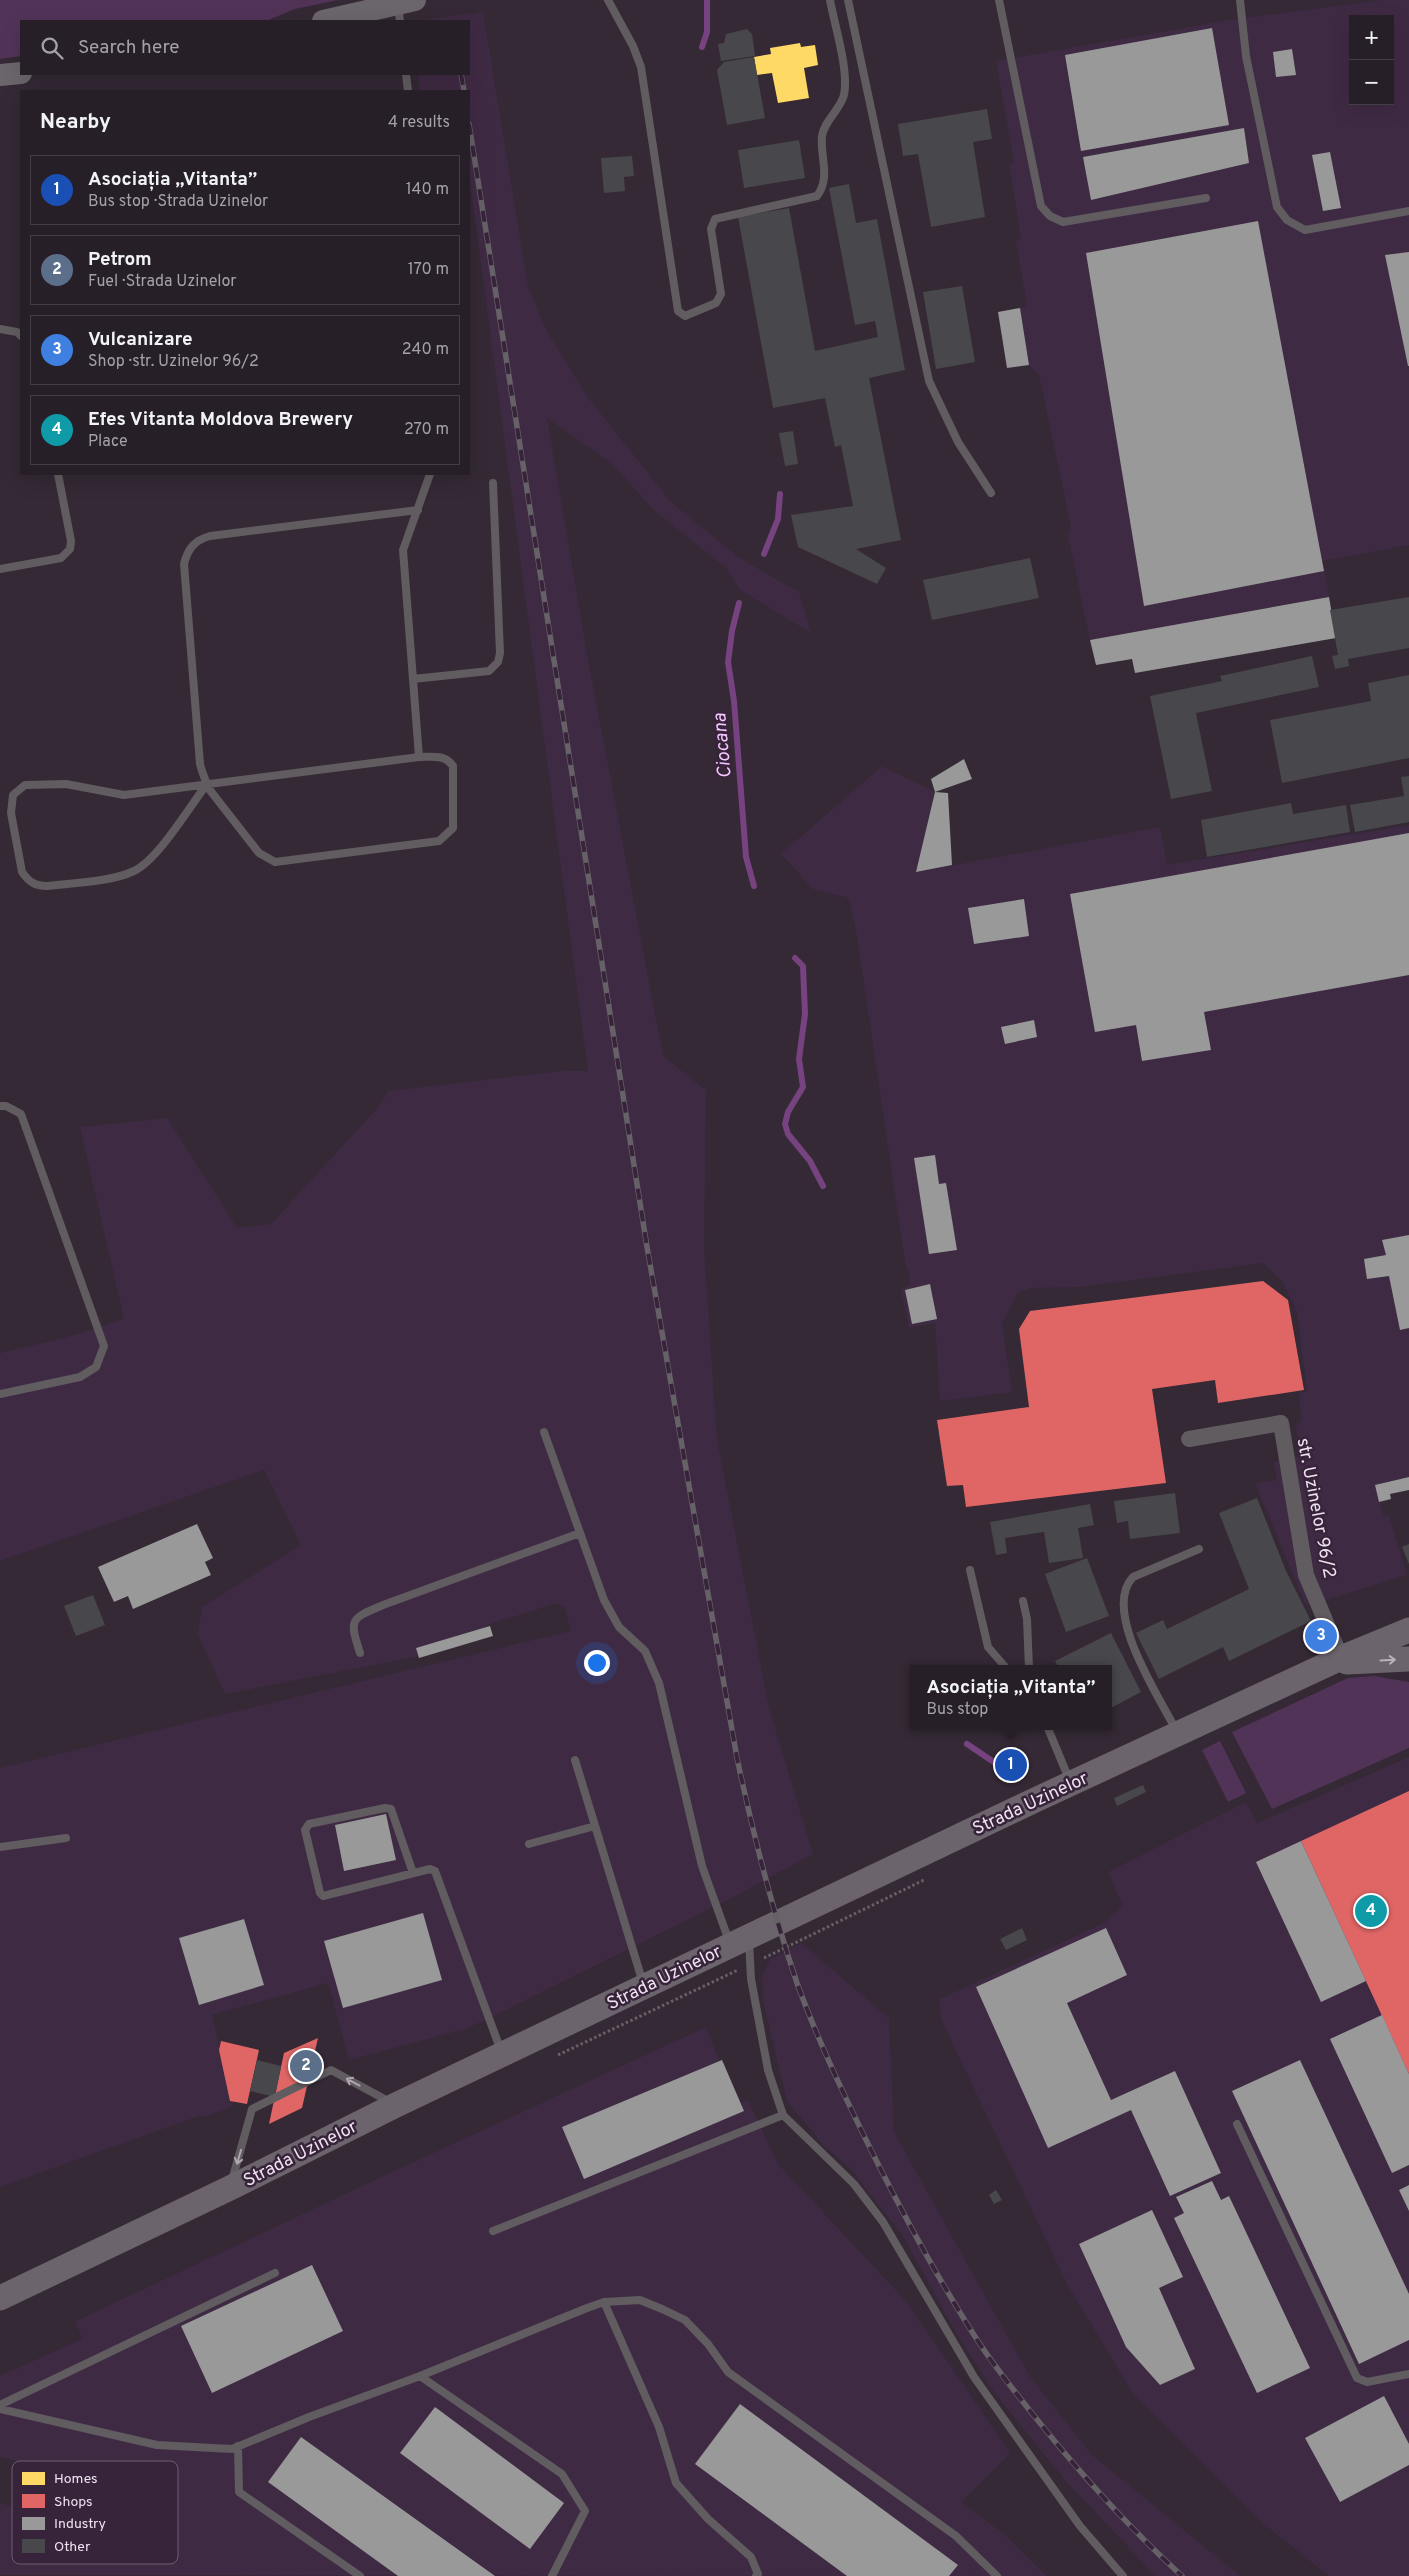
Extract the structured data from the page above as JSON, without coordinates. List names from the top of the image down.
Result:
{
  "streets": {
    "main road": ["Strada Uzinelor"],
    "street": ["str. Uzinelor 96/2"]
  },
  "crossings": [
    ["str. Uzinelor 96/2", "Strada Uzinelor"]
  ],
  "water": ["Ciocana"],
  "legend": [
    "Homes",
    "Shops",
    "Industry",
    "Other"
  ],
  "page": {
    "map_buttons": ["+", "−"],
    "search": "Search here",
    "heading": ["Nearby", "4 results"],
    "list": [
      {
        "mark": "1",
        "name": "Asociația „Vitanta”",
        "note": "Bus stop · Strada Uzinelor",
        "value": "140 m"
      },
      {
        "mark": "2",
        "name": "Petrom",
        "note": "Fuel · Strada Uzinelor",
        "value": "170 m"
      },
      {
        "mark": "3",
        "name": "Vulcanizare",
        "note": "Shop · str. Uzinelor 96/2",
        "value": "240 m"
      },
      {
        "mark": "4",
        "name": "Efes Vitanta Moldova Brewery",
        "note": "Place",
        "value": "270 m"
      }
    ],
    "pins": [
      "3",
      "1",
      "4",
      "2"
    ],
    "popup": ["Asociația „Vitanta”", "Bus stop"]
  }
}
